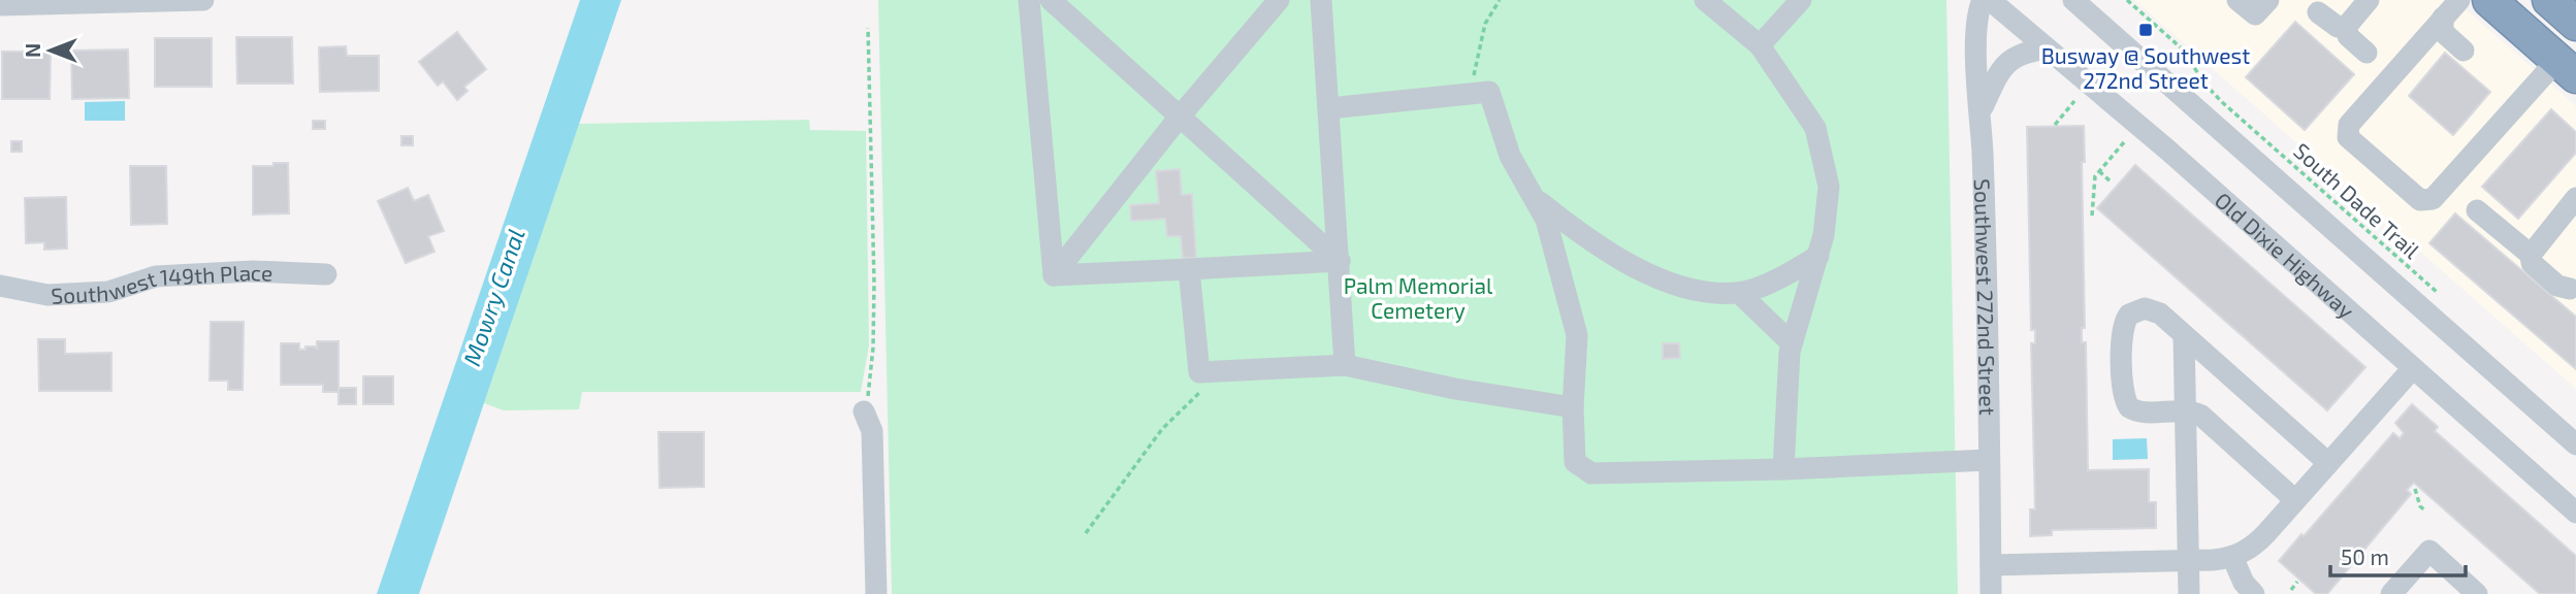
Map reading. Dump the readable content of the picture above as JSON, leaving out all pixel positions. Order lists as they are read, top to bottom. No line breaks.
{"streets":{"street":["Old Dixie Highway","Southwest 149th Place","Southwest 272nd Street"],"path":["South Dade Trail"]},"water":["Mowry Canal"],"parks":["Palm Memorial Cemetery"],"places":{"transit":["Busway @ Southwest 272nd Street"]},"scale_bar":"50 m","north":"left"}
